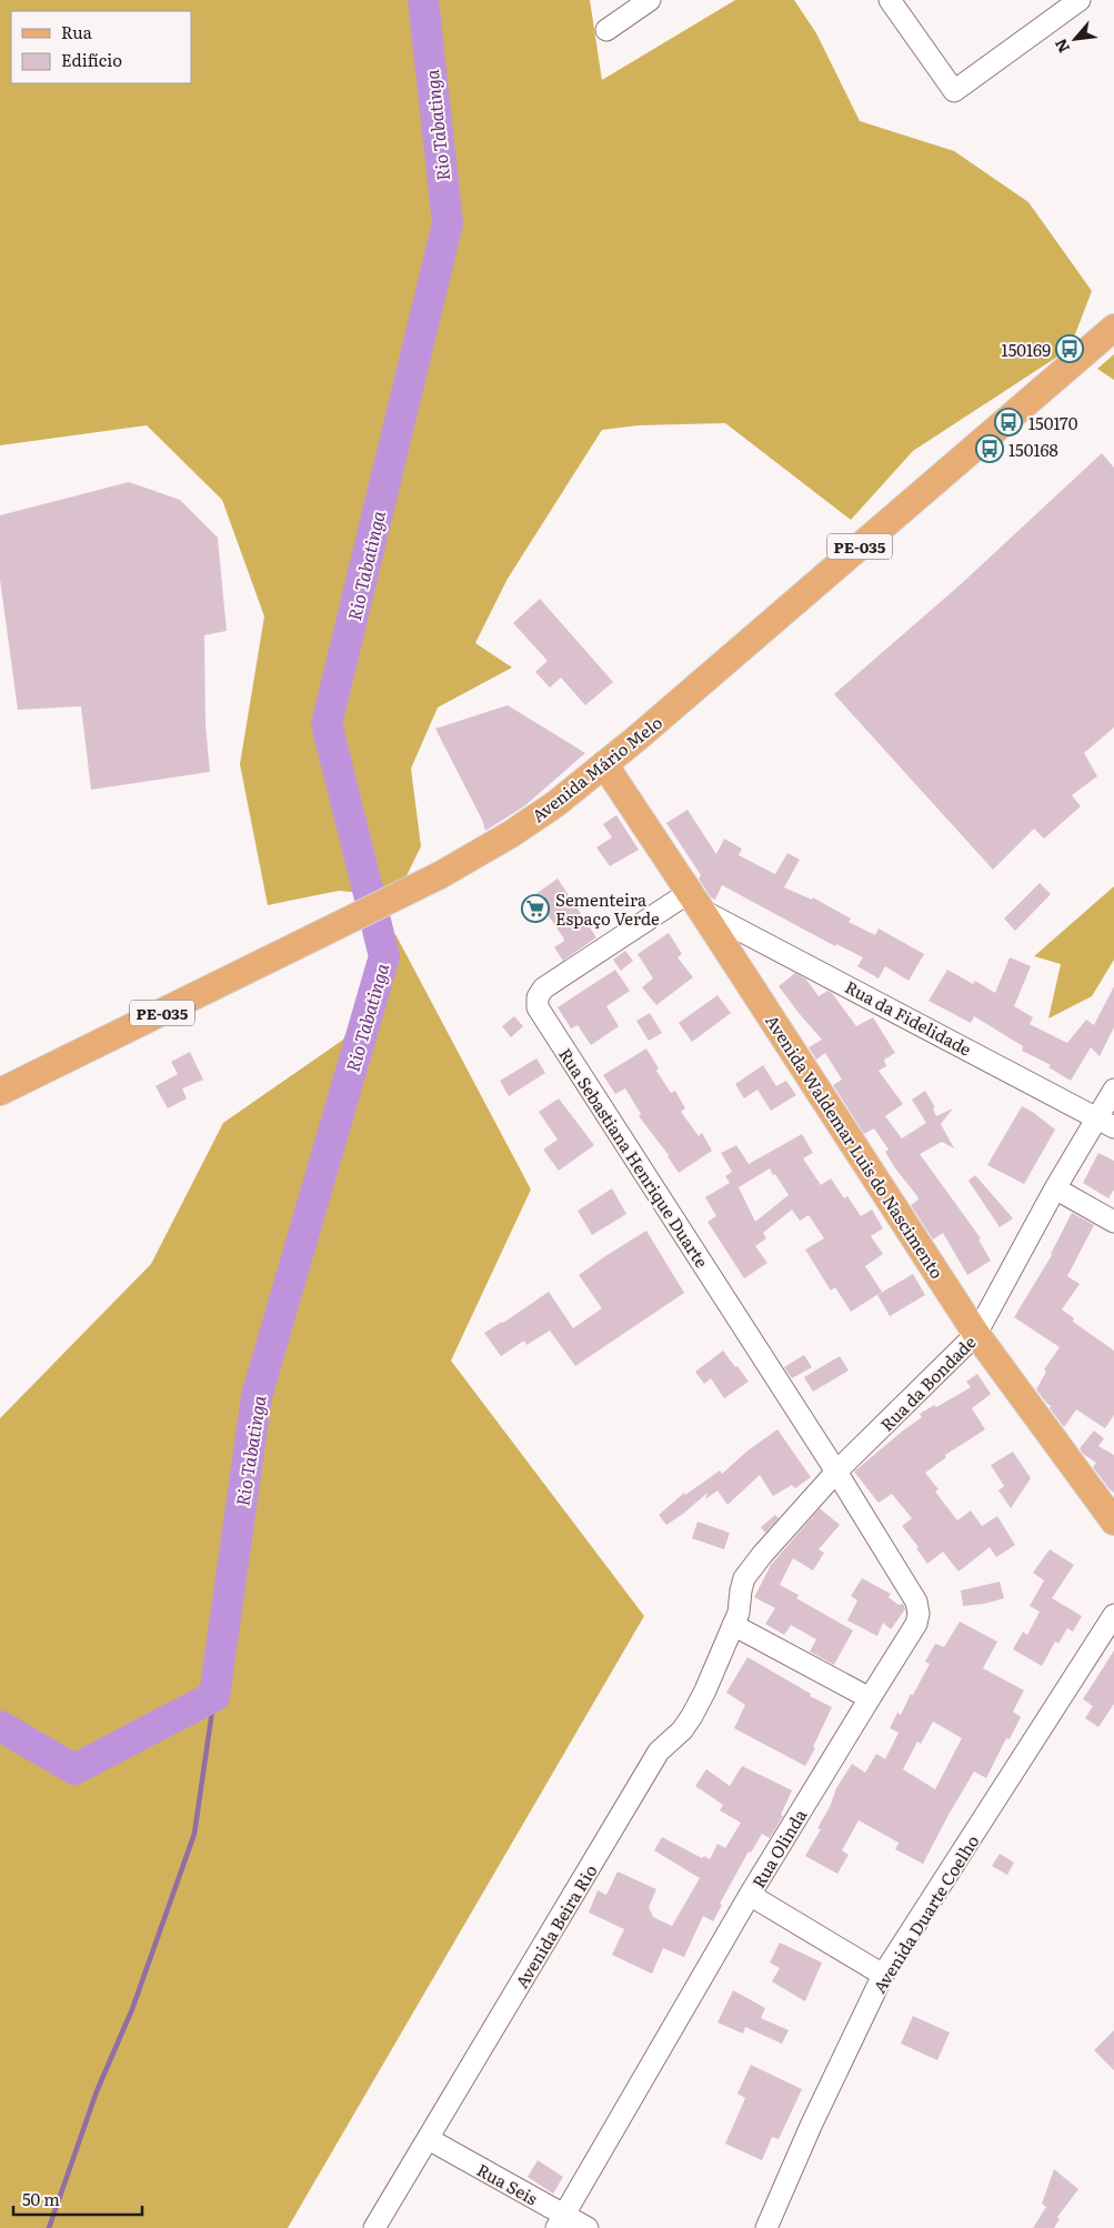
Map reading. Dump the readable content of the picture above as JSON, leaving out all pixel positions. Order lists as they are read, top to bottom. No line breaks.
{"streets":{"main road":["PE-035","Avenida Mário Melo","Avenida Waldemar Luis do Nascimento"],"street":["Rua da Fidelidade","Rua Sebastiana Henrique Duarte","Rua da Bondade","Rua Olinda","Avenida Duarte Coelho","Avenida Beira Rio","Rua Seis"]},"crossings":[["Avenida Mário Melo","Avenida Waldemar Luis do Nascimento"],["Rua da Fidelidade","Avenida Waldemar Luis do Nascimento"],["Rua da Fidelidade","Rua Sebastiana Henrique Duarte"],["Rua da Fidelidade","Rua da Bondade"],["Avenida Waldemar Luis do Nascimento","Rua Sebastiana Henrique Duarte"],["Avenida Waldemar Luis do Nascimento","Rua da Bondade"],["Rua Sebastiana Henrique Duarte","Rua da Bondade"],["Rua Sebastiana Henrique Duarte","Rua Olinda"],["Rua da Bondade","Rua Olinda"],["Rua da Bondade","Avenida Beira Rio"],["Rua Olinda","Rua Seis"],["Avenida Beira Rio","Rua Seis"]],"water":["Rio Tabatinga"],"places":{"bus stop":["150169","150170","150168"],"supermarket":["Sementeira Espaço Verde"]},"legend":["Rua","Edifício"],"scale_bar":"50 m","north":"bottom left"}
